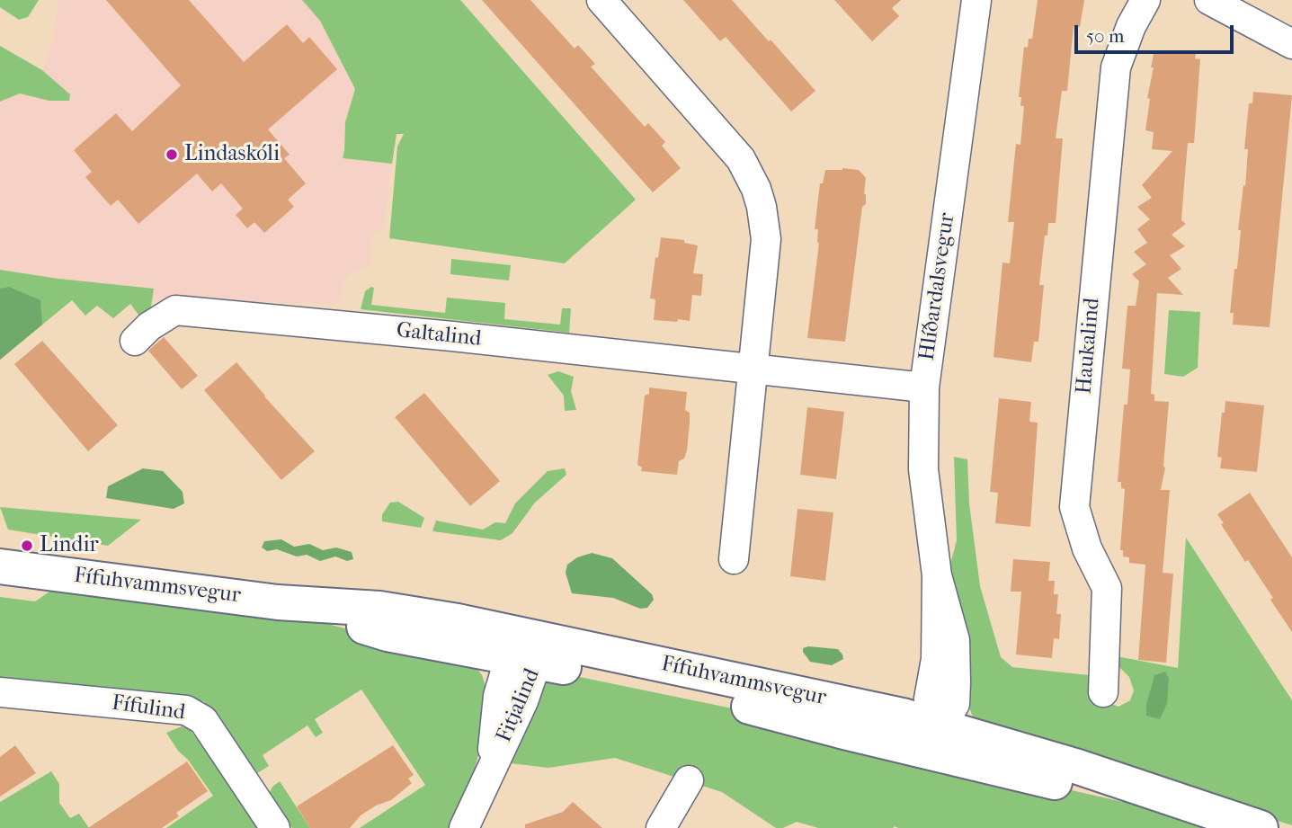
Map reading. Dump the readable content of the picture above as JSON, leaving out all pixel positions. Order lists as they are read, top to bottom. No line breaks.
{"streets":{"main road":["Fífuhvammsvegur"],"street":["Hlíðardalsvegur","Galtalind","Haukalind","Fitjalind","Fífulind"]},"crossings":[["Hlíðardalsvegur","Galtalind"],["Hlíðardalsvegur","Fífuhvammsvegur"],["Fífuhvammsvegur","Fitjalind"]],"places":["Lindaskóli","Lindir"],"scale_bar":"50 m"}
